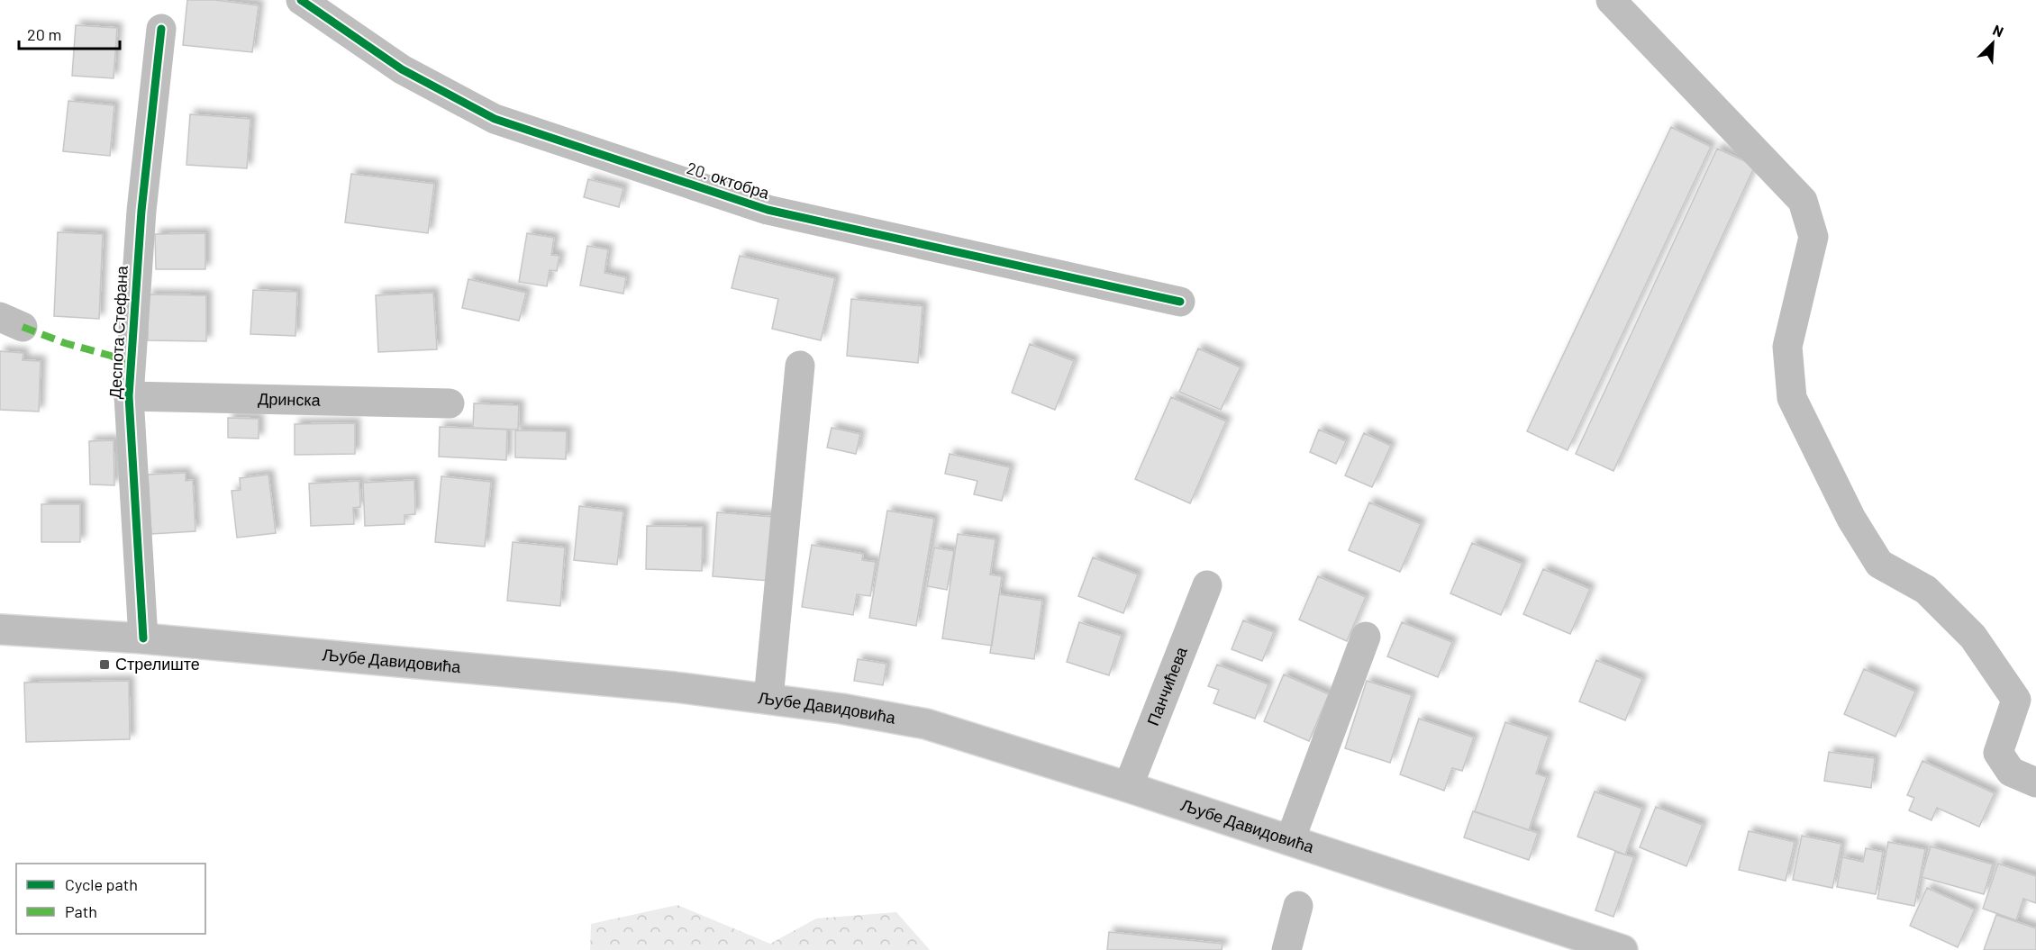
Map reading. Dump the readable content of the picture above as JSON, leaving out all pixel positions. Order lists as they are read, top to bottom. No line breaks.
{"streets":{"street":["20. октобра","Деспота Стефана","Дринска","Љубе Давидовића","Панчићева"]},"crossings":[["Деспота Стефана","Дринска"],["Деспота Стефана","Љубе Давидовића"],["Љубе Давидовића","Панчићева"]],"places":{"transit":["Стрелиште"]},"legend":["Cycle path","Path"],"scale_bar":"20 m","north":"top right"}
